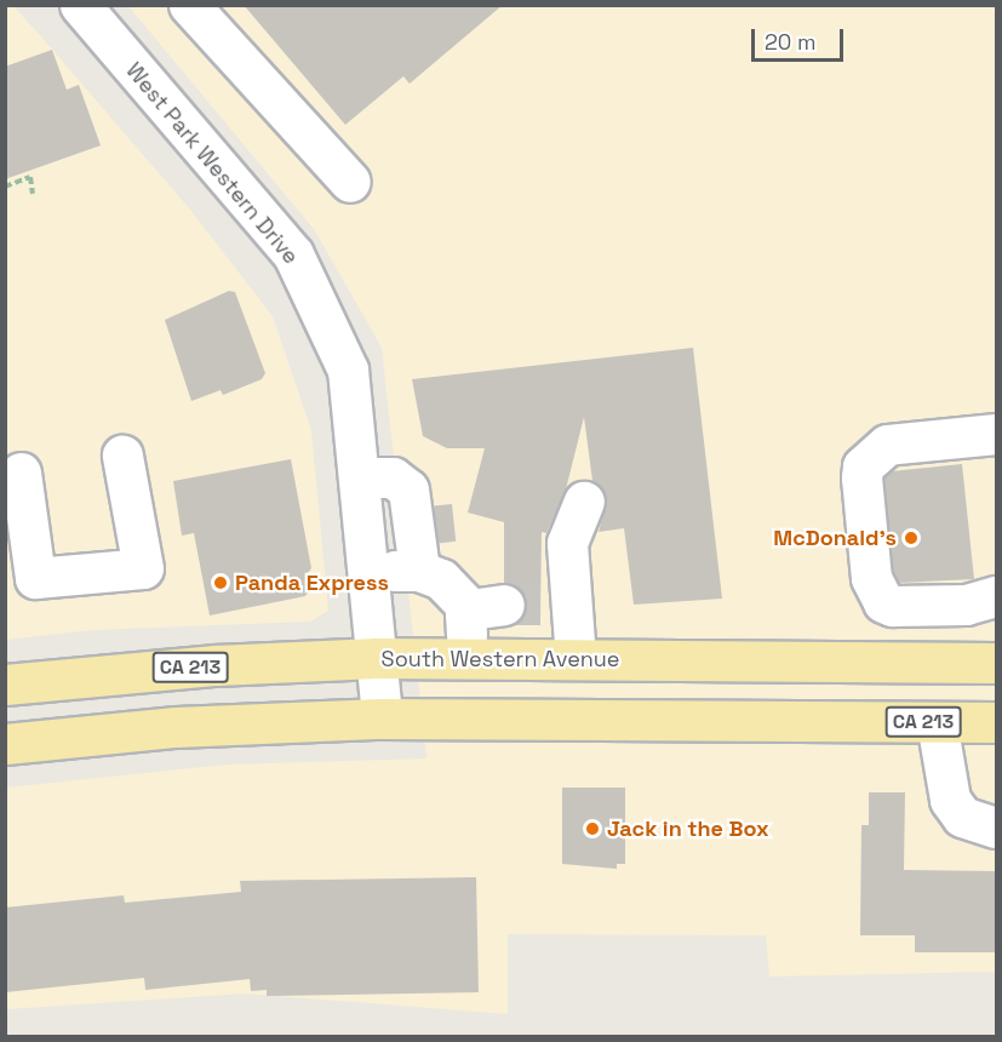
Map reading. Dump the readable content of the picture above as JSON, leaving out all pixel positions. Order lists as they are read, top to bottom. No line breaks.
{"streets":{"main road":["South Western Avenue","CA 213"],"street":["West Park Western Drive"]},"crossings":[["West Park Western Drive","South Western Avenue"],["West Park Western Drive","CA 213"]],"places":["McDonald's","Panda Express","Jack in the Box"],"scale_bar":"20 m"}
